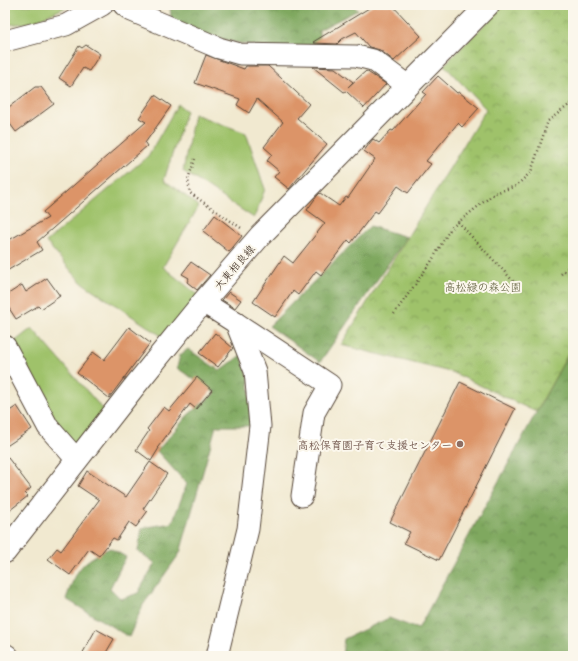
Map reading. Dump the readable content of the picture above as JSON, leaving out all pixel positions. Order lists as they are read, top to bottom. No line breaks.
{"streets":{"main road":["大東相良線"]},"parks":["高松緑の森公園"],"places":["高松保育園子育て支援センター"]}
